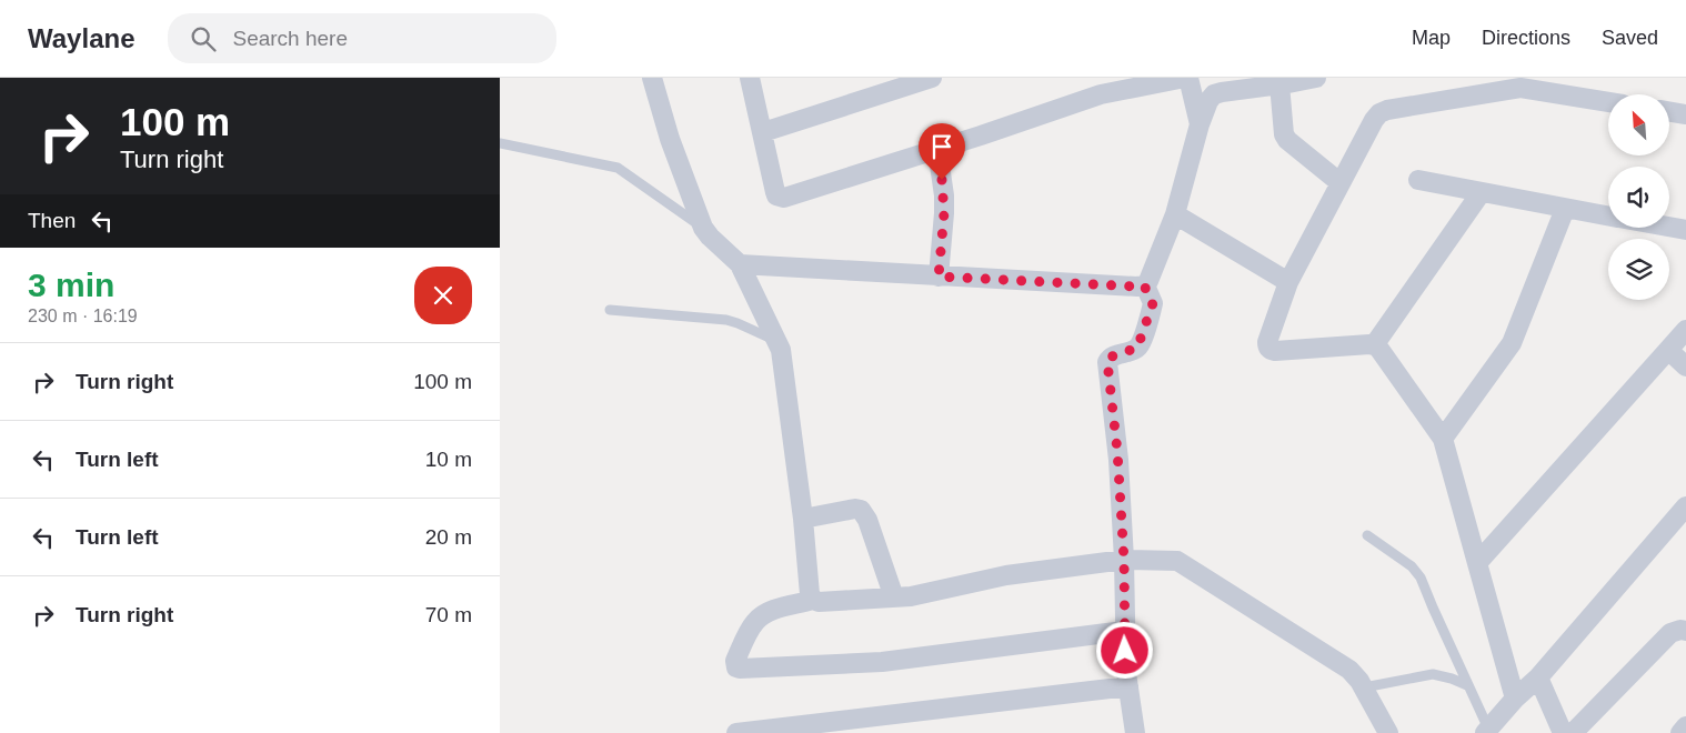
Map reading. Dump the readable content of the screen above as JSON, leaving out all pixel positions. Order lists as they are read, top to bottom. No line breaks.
{"north":"top left","page":{"header":"Waylane","search":"Search here","nav":["Map","Directions","Saved"],"turn":["100 m","Turn right"],"then":"Then","heading":["3 min","230 m · 16:19"],"list":[{"name":"Turn right","value":"100 m"},{"name":"Turn left","value":"10 m"},{"name":"Turn left","value":"20 m"},{"name":"Turn right","value":"70 m"}]}}
